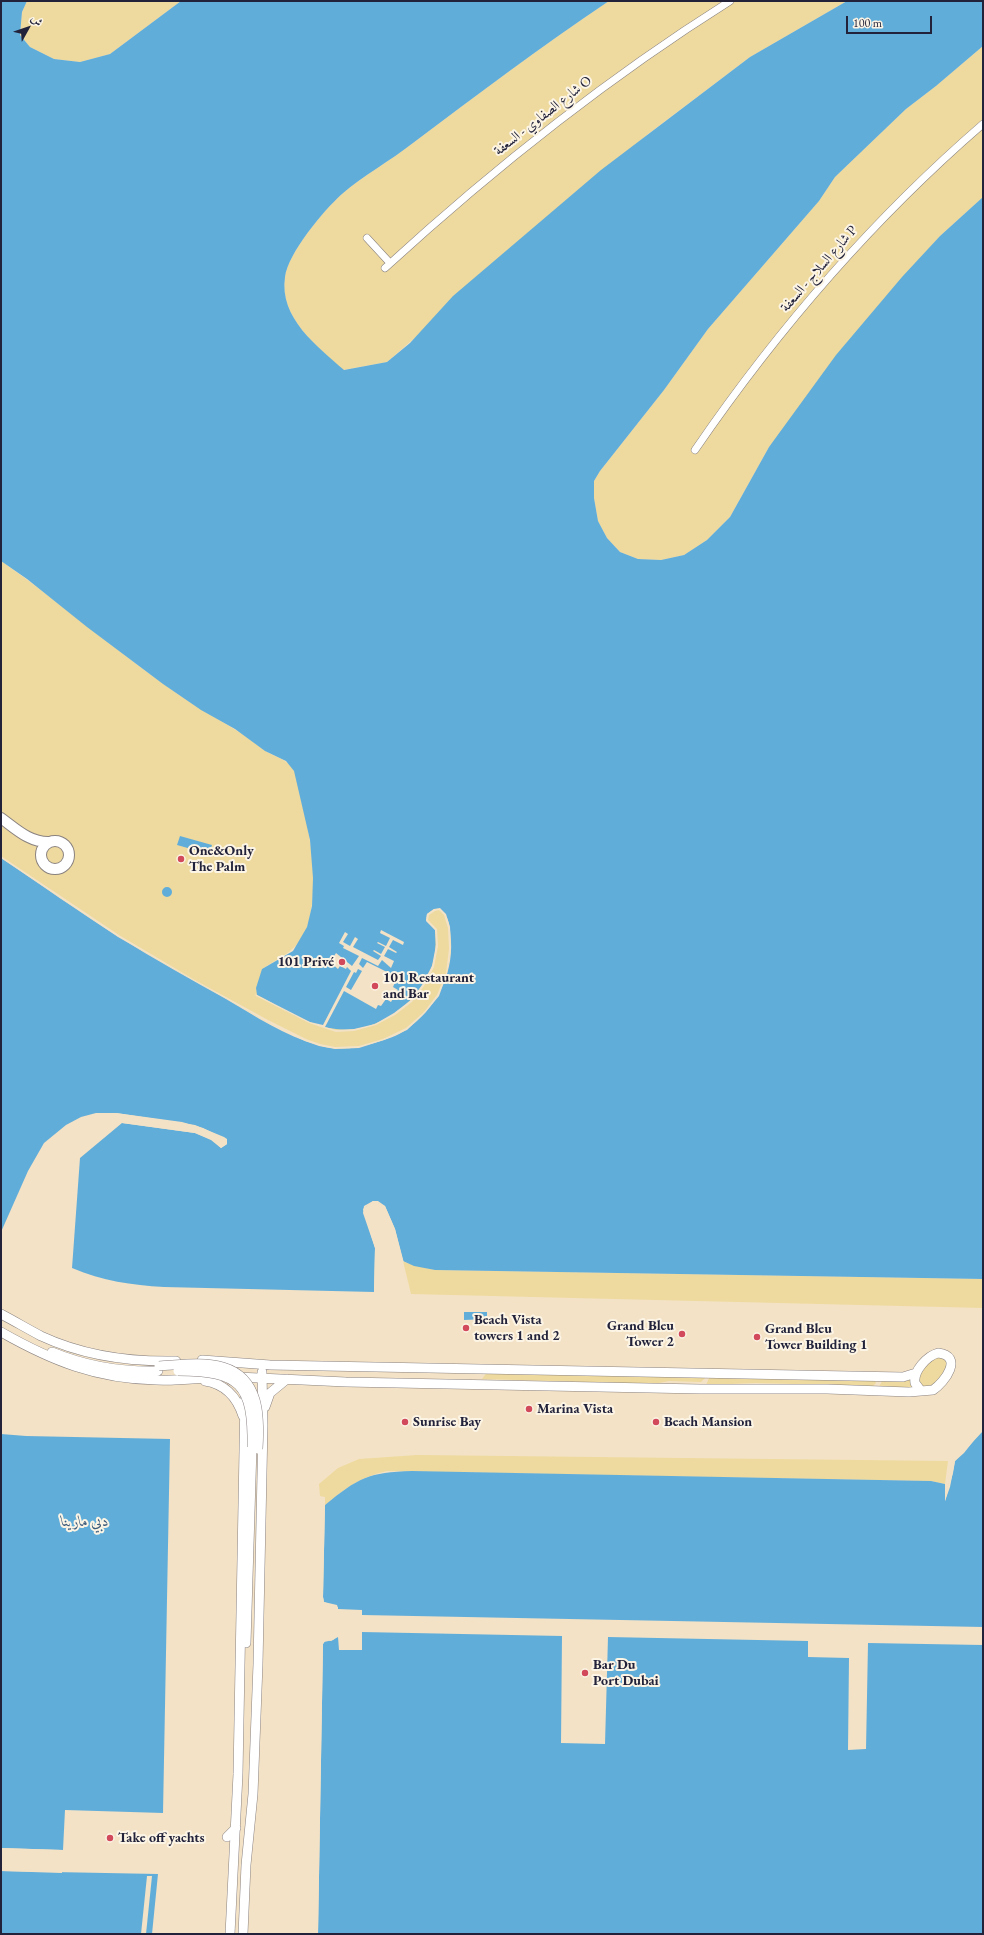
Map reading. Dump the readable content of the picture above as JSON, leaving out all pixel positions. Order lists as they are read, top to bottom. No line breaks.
{"streets":{"street":["شارع الصفاوي - السعفة O","شارع السلاج - السعفة P"]},"water":["دبي مارينا"],"places":["One&Only The Palm","101 Privé","101 Restaurant and Bar","Beach Vista towers 1 and 2","Grand Bleu Tower 2","Grand Bleu Tower Building 1","Marina Vista","Sunrise Bay","Beach Mansion","Bar Du Port Dubai","Take off yachts"],"scale_bar":"100 m","north":"top right"}
